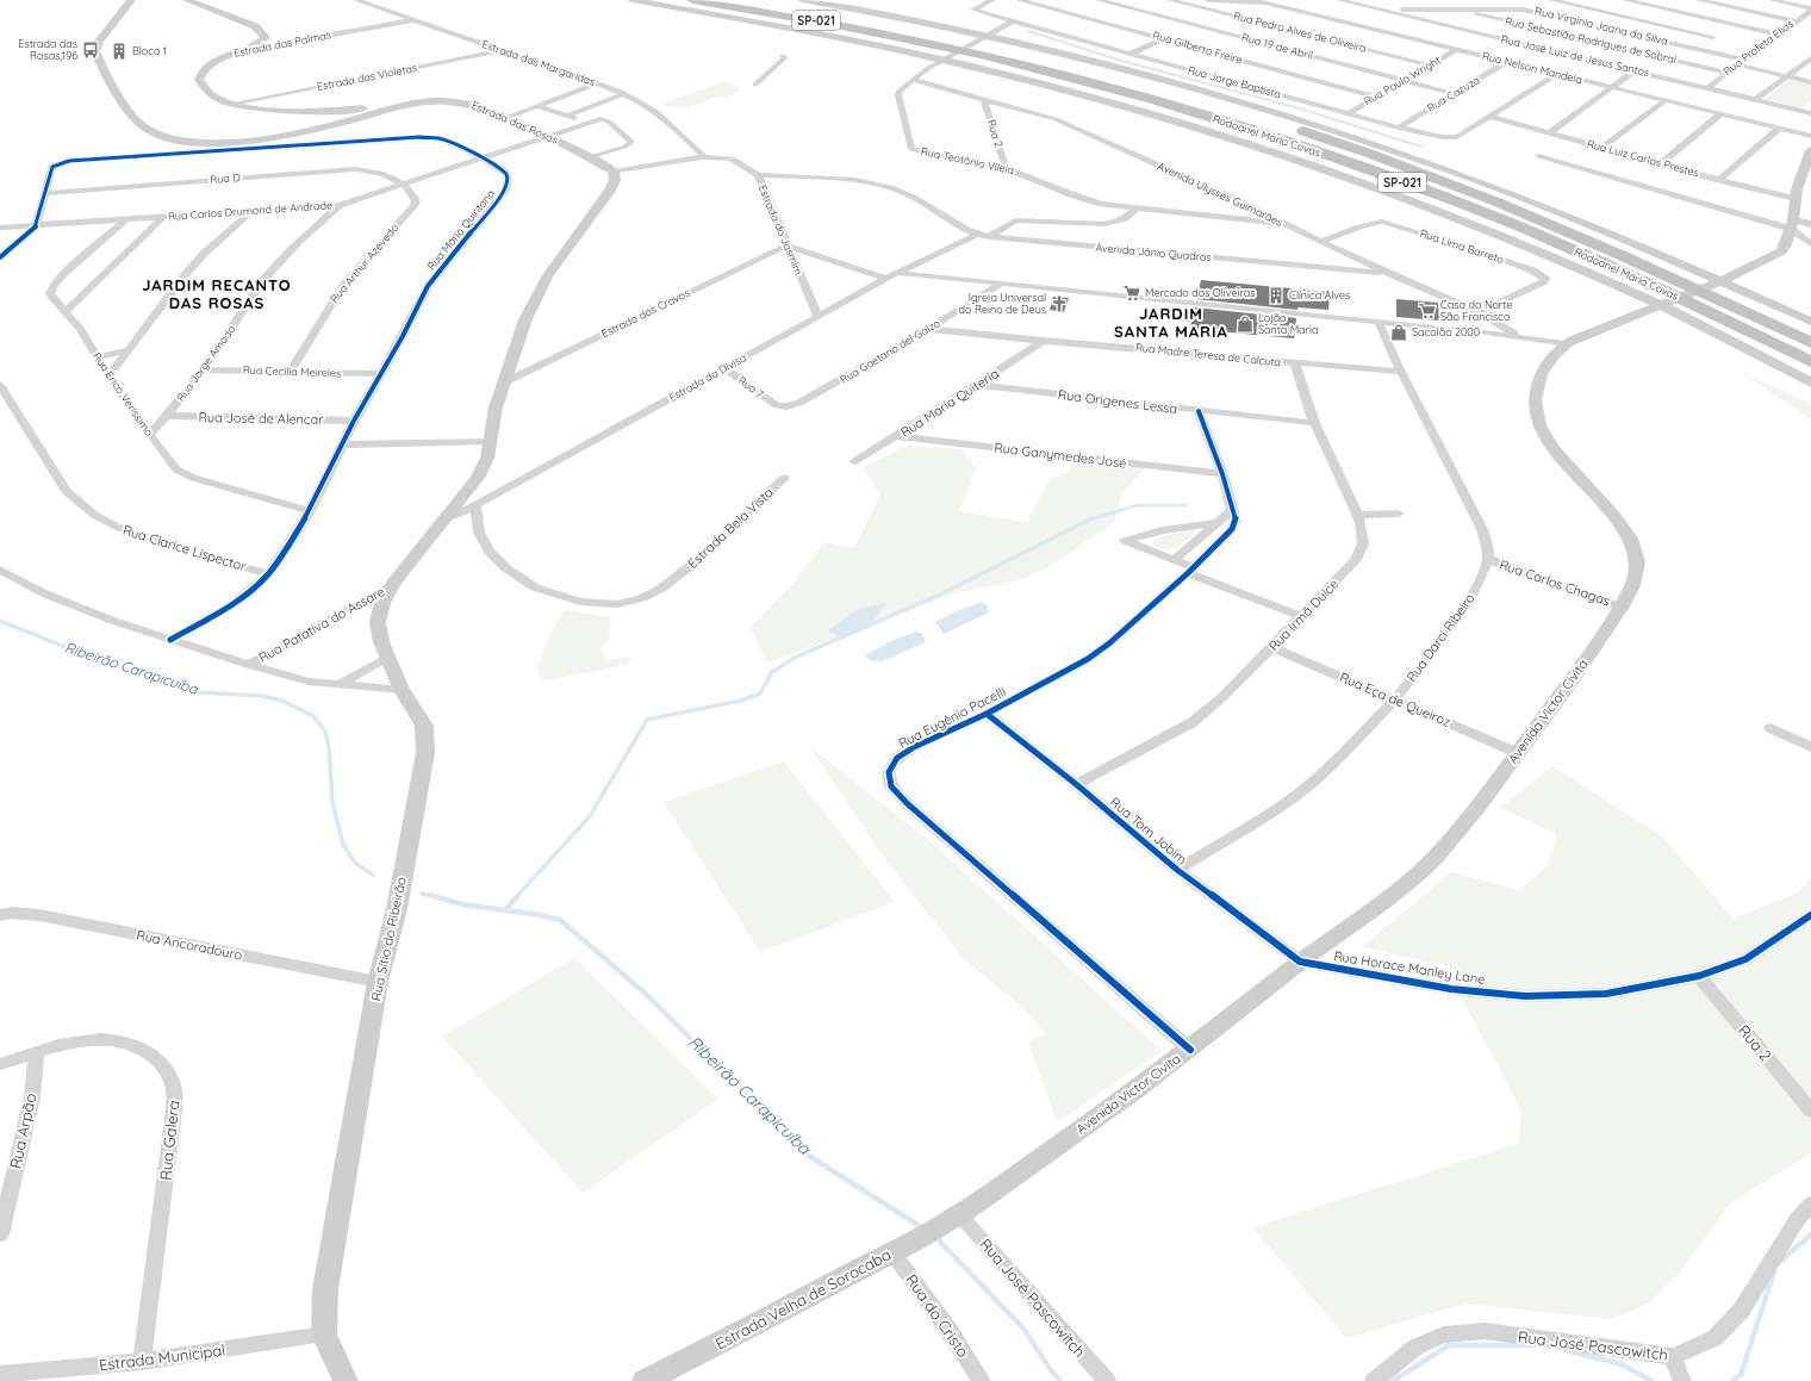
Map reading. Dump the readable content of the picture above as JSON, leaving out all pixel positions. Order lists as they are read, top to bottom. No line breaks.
{"streets":{"highway":["SP-021","Rodoanel Mário Covas"],"main road":["Estrada das Palmas","Estrada das Rosas","Avenida Victor Civita","Rua Sítio do Ribeirão","Estrada Velha de Sorocaba"],"street":["Rua Virginia Joana da Silva","Rua Pedro Alves de Oliveira","Rua Sebastião Rodrigues de Sobral","Rua 19 de Abril","Rua Gilberto Freire","Rua Profeta Elias","Rua José Luiz de Jesus Santos","Estrada das Margaridas","Rua Nelson Mandela","Estrada das Violetas","Rua Paulo Wright","Rua Jorge Baptista","Rua Cazuza","Rua 2","Rua Luiz Carlos Prestes","Rua Teotônio Vilela","Rua D","Avenida Ulysses Guimarães","Rua Carlos Drumond de Andrade","Rua Mário Quintana","Estrada do Jasmim","Rua Lima Barreto","Avenida Jânio Quadros","Rua Arthur Azevedo","Estrada dos Cravos","Rua Gaetano del Gaizo","Rua Madre Teresa de Calcuta","Rua Jorge Amado","Rua Cecilia Meireles","Estrada da Divisa","Rua 7","Rua Érico Veríssimo","Rua Origenes Lessa","Rua Maria Quiteria","Rua José de Alencar","Rua Ganymedes José","Estrada Bela Vista","Rua Clarice Lispector","Rua Carlos Chagas","Rua Irmã Dulce","Rua Patativa do Assare","Rua Darci Ribeiro","Rua Eça de Queiroz","Rua Eugênio Pacelli","Rua Tom Jobim","Rua Ancoradouro","Rua Horace Manley Lane","Rua Arpão","Rua Galera","Rua José Pascowitch","Rua do Cristo","Estrada Municipal"]},"crossings":[["Rua Virginia Joana da Silva","Rua Sebastião Rodrigues de Sobral"],["Rua Virginia Joana da Silva","Rua Profeta Elias"],["Rua Virginia Joana da Silva","Rua José Luiz de Jesus Santos"],["Rua Pedro Alves de Oliveira","Rua Paulo Wright"],["Rua Sebastião Rodrigues de Sobral","Rua Profeta Elias"],["Estrada das Palmas","Estrada das Margaridas"],["Estrada das Palmas","Estrada das Violetas"],["Estrada das Palmas","Estrada das Rosas"],["Rua 19 de Abril","Rua Paulo Wright"],["Rua 19 de Abril","Rua Cazuza"],["Rua Gilberto Freire","Rua Paulo Wright"],["Rua Profeta Elias","Rua José Luiz de Jesus Santos"],["Estrada das Margaridas","Estrada das Violetas"],["Estrada das Margaridas","Estrada do Jasmim"],["Rua Nelson Mandela","Rua Paulo Wright"],["Rua Nelson Mandela","Rua Jorge Baptista"],["Rua Nelson Mandela","Rua Cazuza"],["Rua Paulo Wright","Rua Jorge Baptista"],["Rua Jorge Baptista","Rua Cazuza"],["Rua Jorge Baptista","Rua Luiz Carlos Prestes"],["Rua Jorge Baptista","Rua Teotônio Vilela"],["Estrada das Rosas","Rua Carlos Drumond de Andrade"],["Estrada das Rosas","Estrada do Jasmim"],["Rua 2","Rua Teotônio Vilela"],["Rua 2","Avenida Ulysses Guimarães"],["Rua 2","Rua Horace Manley Lane"],["Rua Luiz Carlos Prestes","Avenida Victor Civita"],["Rua Teotônio Vilela","Avenida Ulysses Guimarães"],["Rua D","Rua Carlos Drumond de Andrade"],["Rua D","Rua Mário Quintana"],["Rua D","Rua Arthur Azevedo"],["Avenida Ulysses Guimarães","Rua Lima Barreto"],["Avenida Ulysses Guimarães","Avenida Jânio Quadros"],["Rua Carlos Drumond de Andrade","Rua Mário Quintana"],["Rua Carlos Drumond de Andrade","Rua Arthur Azevedo"],["Rua Carlos Drumond de Andrade","Rua Jorge Amado"],["Rua Carlos Drumond de Andrade","Rua Érico Veríssimo"],["Rua Mário Quintana","Rua Cecilia Meireles"],["Rua Mário Quintana","Rua Érico Veríssimo"],["Rua Mário Quintana","Rua José de Alencar"],["Rua Mário Quintana","Rua Clarice Lispector"],["Estrada do Jasmim","Estrada dos Cravos"],["Estrada do Jasmim","Estrada da Divisa"],["Avenida Jânio Quadros","Estrada da Divisa"],["Rua Arthur Azevedo","Rua Cecilia Meireles"],["Rua Gaetano del Gaizo","Rua Madre Teresa de Calcuta"],["Rua Gaetano del Gaizo","Rua 7"],["Rua Madre Teresa de Calcuta","Rua Maria Quiteria"],["Rua Madre Teresa de Calcuta","Rua Irmã Dulce"],["Rua Jorge Amado","Rua Cecilia Meireles"],["Rua Jorge Amado","Rua Érico Veríssimo"],["Rua Jorge Amado","Rua José de Alencar"],["Estrada da Divisa","Rua 7"],["Estrada da Divisa","Estrada Bela Vista"],["Estrada da Divisa","Rua Sítio do Ribeirão"],["Rua Origenes Lessa","Rua Maria Quiteria"],["Rua Origenes Lessa","Rua Irmã Dulce"],["Rua Origenes Lessa","Rua Eugênio Pacelli"],["Rua Maria Quiteria","Rua Ganymedes José"],["Rua Ganymedes José","Rua Eugênio Pacelli"],["Rua Carlos Chagas","Rua Darci Ribeiro"],["Rua Carlos Chagas","Avenida Victor Civita"],["Rua Irmã Dulce","Rua Eça de Queiroz"],["Rua Irmã Dulce","Rua Tom Jobim"],["Rua Patativa do Assare","Rua Sítio do Ribeirão"],["Rua Darci Ribeiro","Rua Eça de Queiroz"],["Rua Darci Ribeiro","Rua Tom Jobim"],["Rua Eça de Queiroz","Avenida Victor Civita"],["Avenida Victor Civita","Rua Eugênio Pacelli"],["Avenida Victor Civita","Rua Tom Jobim"],["Avenida Victor Civita","Rua Horace Manley Lane"],["Avenida Victor Civita","Rua José Pascowitch"],["Avenida Victor Civita","Estrada Velha de Sorocaba"],["Rua Eugênio Pacelli","Rua Tom Jobim"],["Rua Tom Jobim","Rua Horace Manley Lane"],["Rua Sítio do Ribeirão","Rua Ancoradouro"],["Rua Sítio do Ribeirão","Estrada Municipal"],["Rua Arpão","Rua Galera"],["Rua Galera","Estrada Municipal"],["Rua José Pascowitch","Estrada Velha de Sorocaba"],["Estrada Velha de Sorocaba","Rua do Cristo"]],"districts":["JARDIM RECANTO DAS ROSAS","JARDIM SANTA MARIA"],"water":["Ribeirão Carapicuíba"],"places":{"bus stop":["Estrada das Rosas,196"],"building":["Bloco 1","Clínica Alves"],"supermarket":["Mercado dos Oliveiras","Casa do Norte São Francisco"],"church":["Igreja Universal do Reino de Deus"],"shop":["Lojão Santa Maria","Sacolão 2000"]}}
